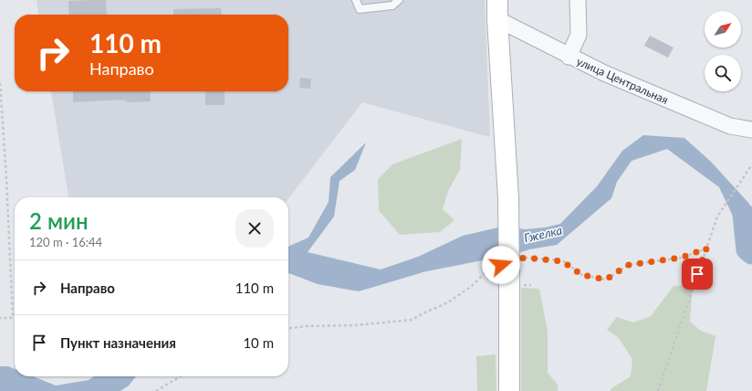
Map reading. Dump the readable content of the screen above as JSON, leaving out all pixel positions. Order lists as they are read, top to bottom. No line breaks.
{"streets":{"street":["улица Центральная"]},"water":["Гжелка"],"north":"top right","page":{"turn":["110 m","Направо"],"heading":["2 мин","120 m · 16:44"],"list":[{"name":"Направо","value":"110 m"},{"name":"Пункт назначения","value":"10 m"}]}}
